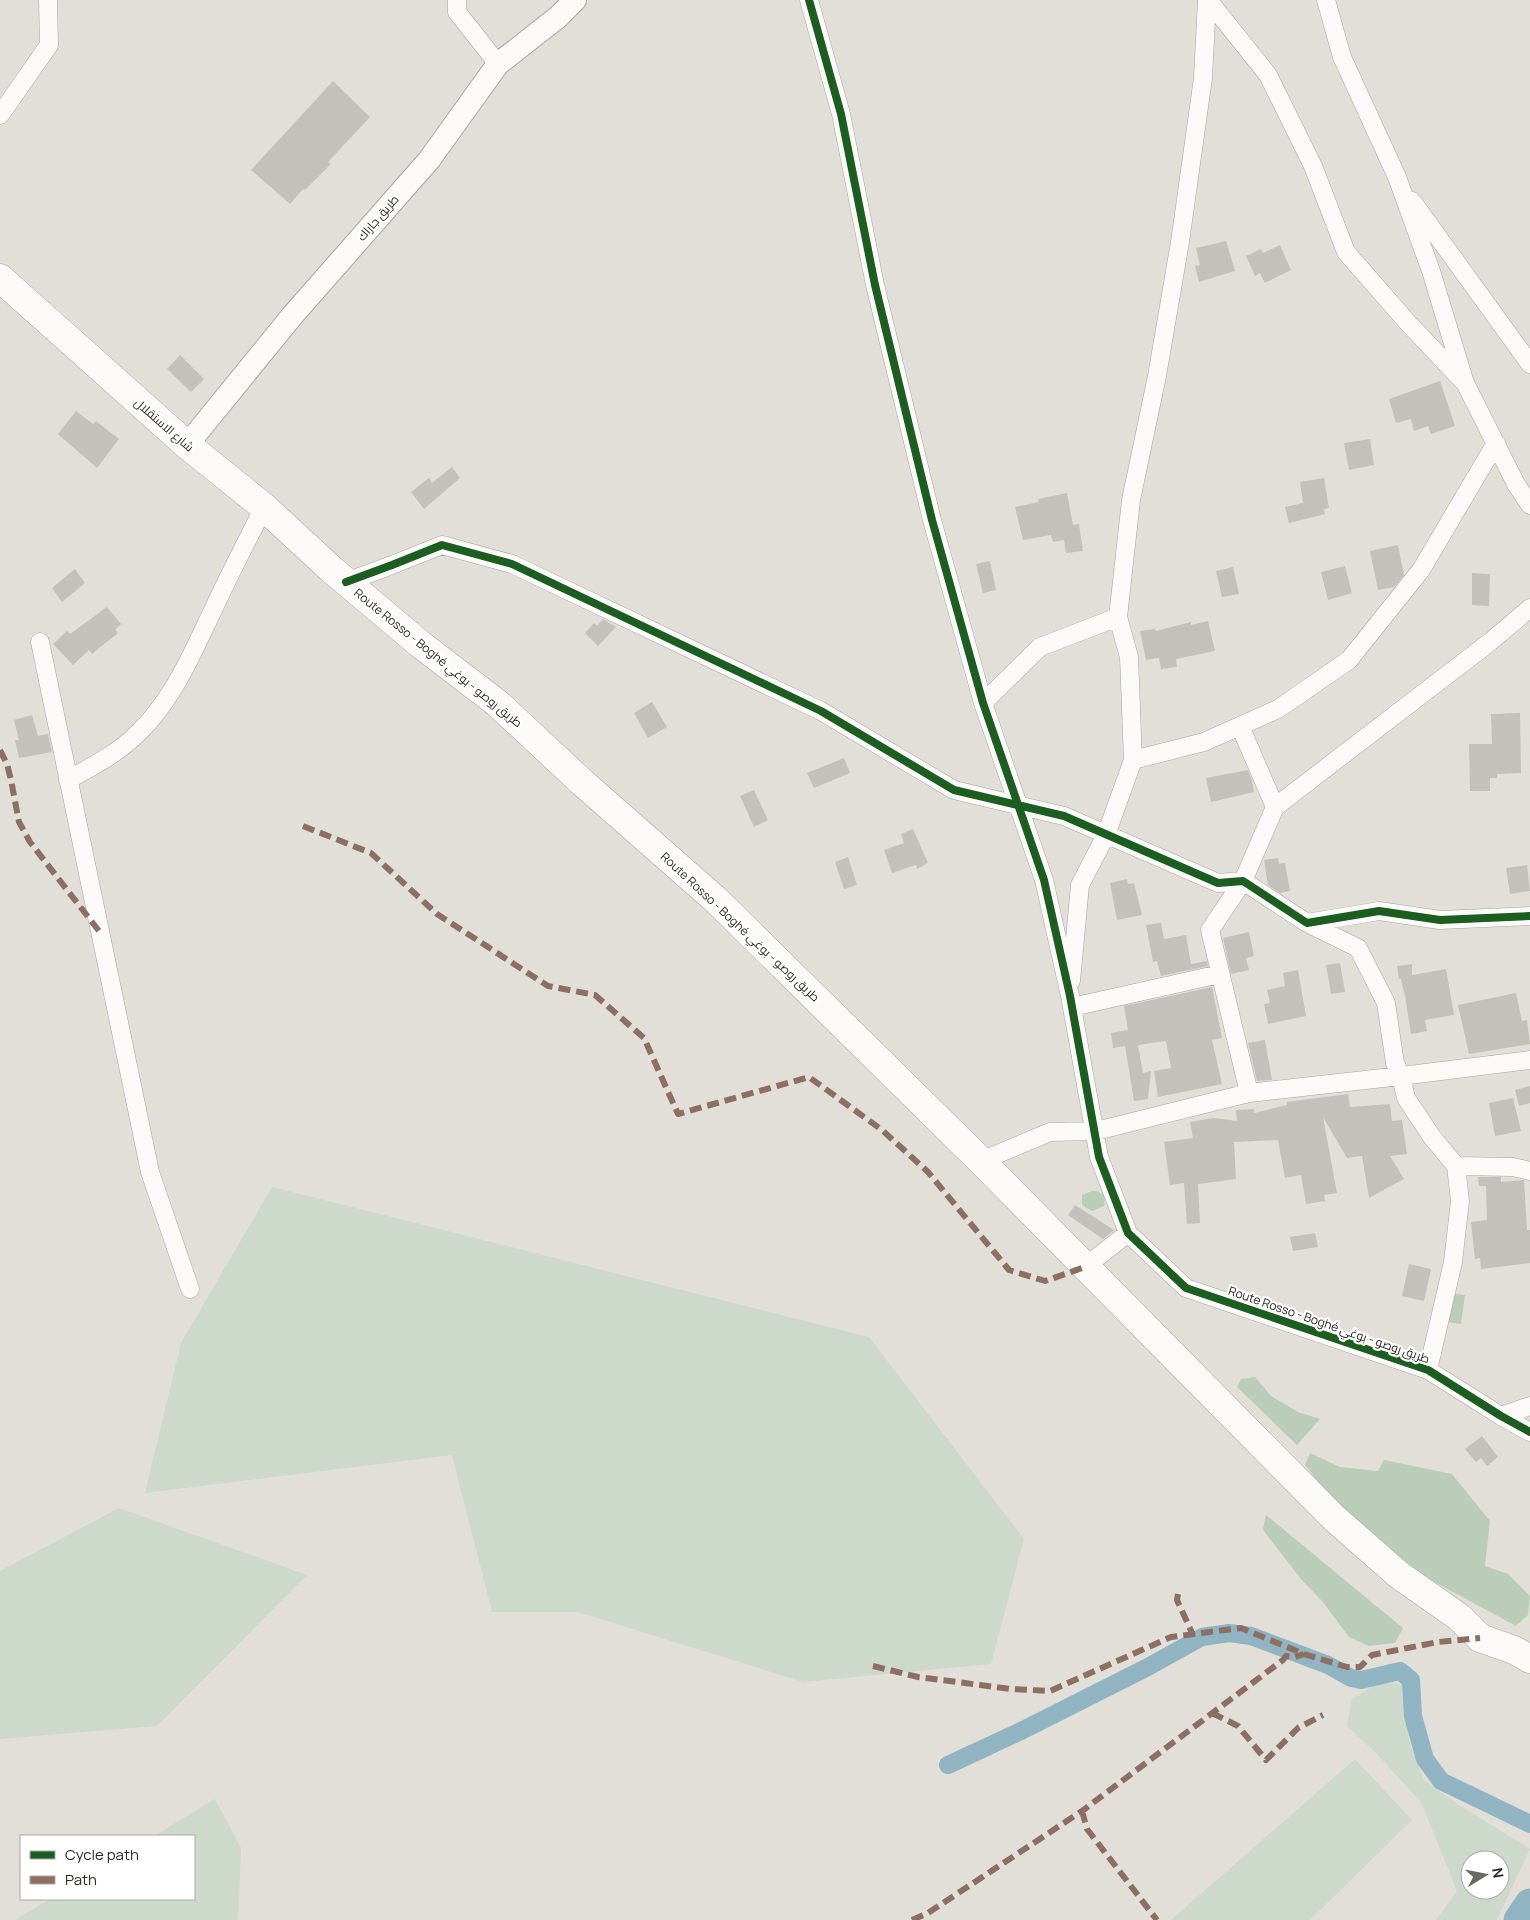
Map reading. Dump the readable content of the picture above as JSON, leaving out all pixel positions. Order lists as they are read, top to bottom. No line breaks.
{"streets":{"highway":["شارع الاستقلال","Route Rosso - Boghé طريق روصو - بوغي"],"street":["طريق جاراك"]},"crossings":[["طريق جاراك","شارع الاستقلال"],["شارع الاستقلال","Route Rosso - Boghé طريق روصو - بوغي"]],"legend":["Cycle path","Path"],"north":"right"}
